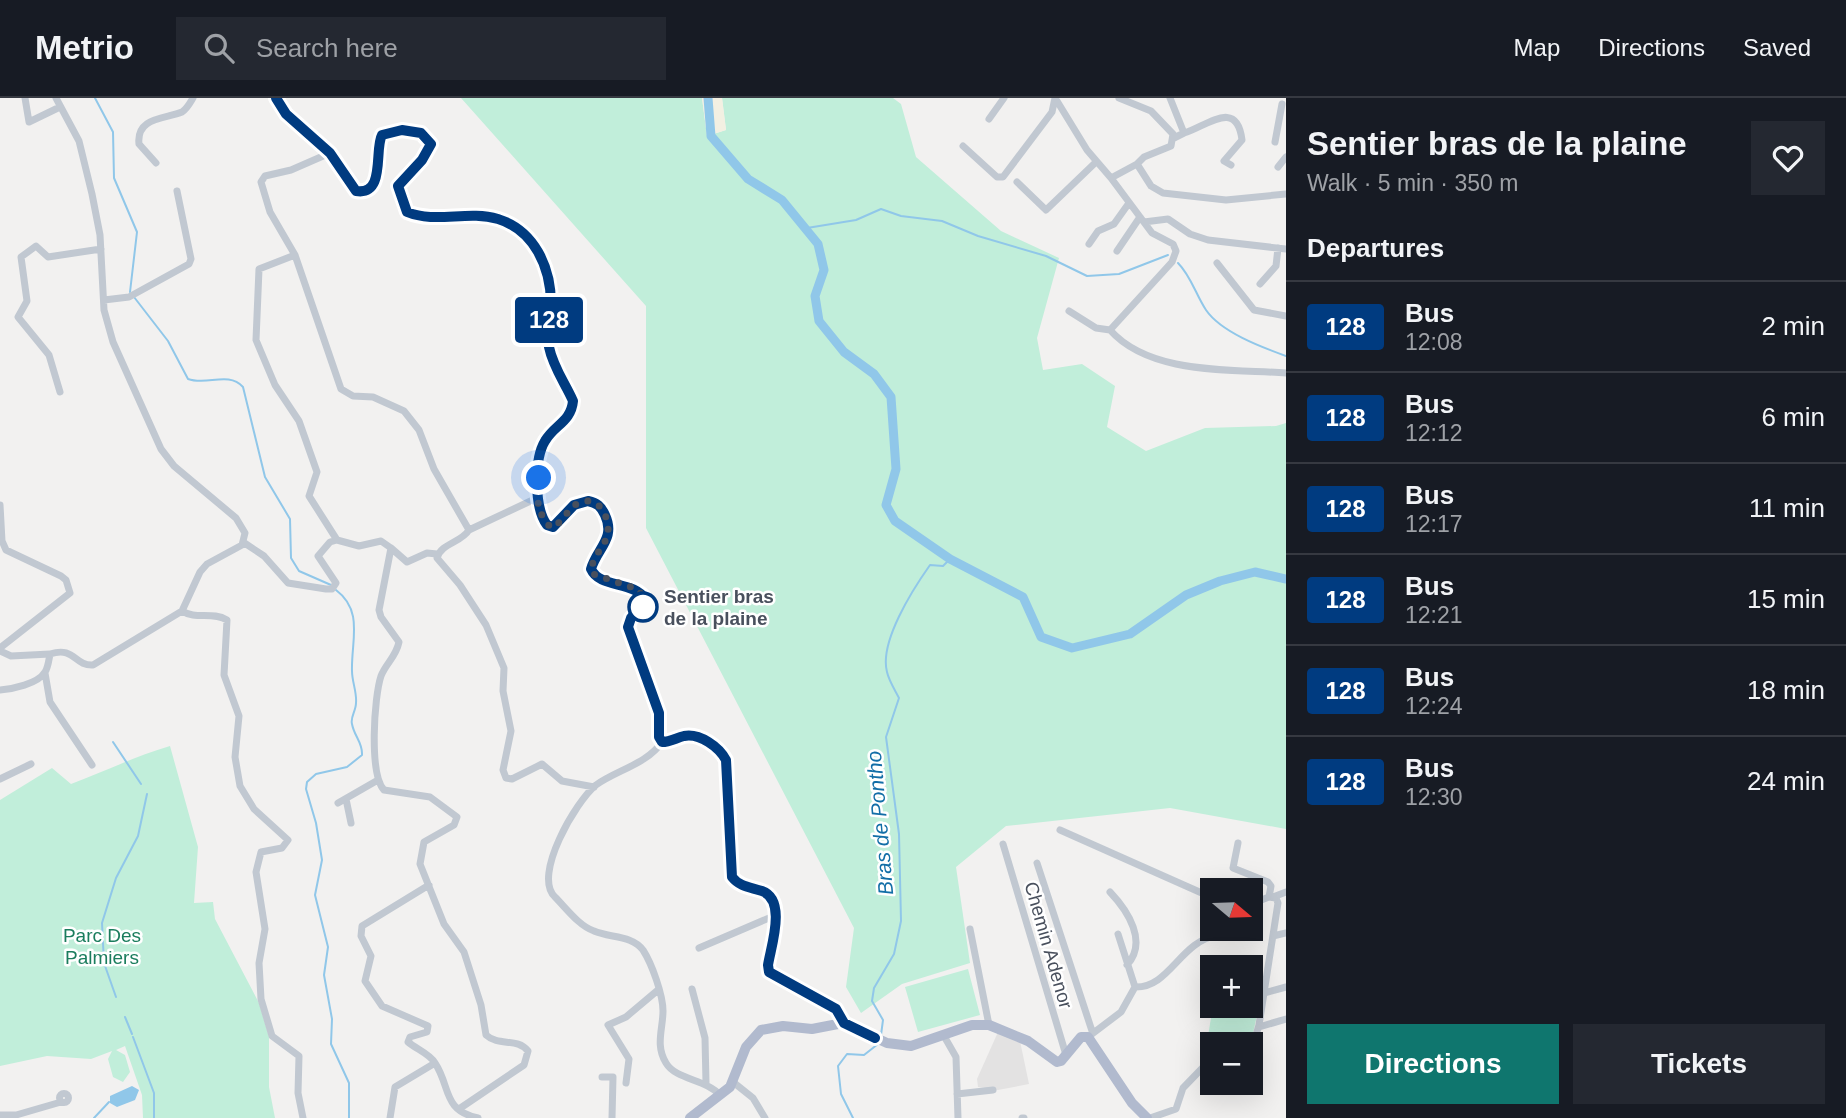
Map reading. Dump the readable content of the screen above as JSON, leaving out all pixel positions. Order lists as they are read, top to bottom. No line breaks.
{"streets":{"street":["Chemin Adenor"]},"water":["Bras de Pontho"],"parks":["Parc Des Palmiers"],"places":["Sentier bras de la plaine"],"lines":["bus line 128"],"north":"right","page":{"header":"Metrio","search":"Search here","nav":["Map","Directions","Saved"],"on_map":"128","heading":[["Sentier bras de la plaine","Walk · 5 min · 350 m"],"Departures"],"list":[{"mark":"128","name":"Bus","note":"12:08","value":"2 min"},{"mark":"128","name":"Bus","note":"12:12","value":"6 min"},{"mark":"128","name":"Bus","note":"12:17","value":"11 min"},{"mark":"128","name":"Bus","note":"12:21","value":"15 min"},{"mark":"128","name":"Bus","note":"12:24","value":"18 min"},{"mark":"128","name":"Bus","note":"12:30","value":"24 min"}],"map_buttons":["+","−"],"buttons":["Directions","Tickets"]}}
